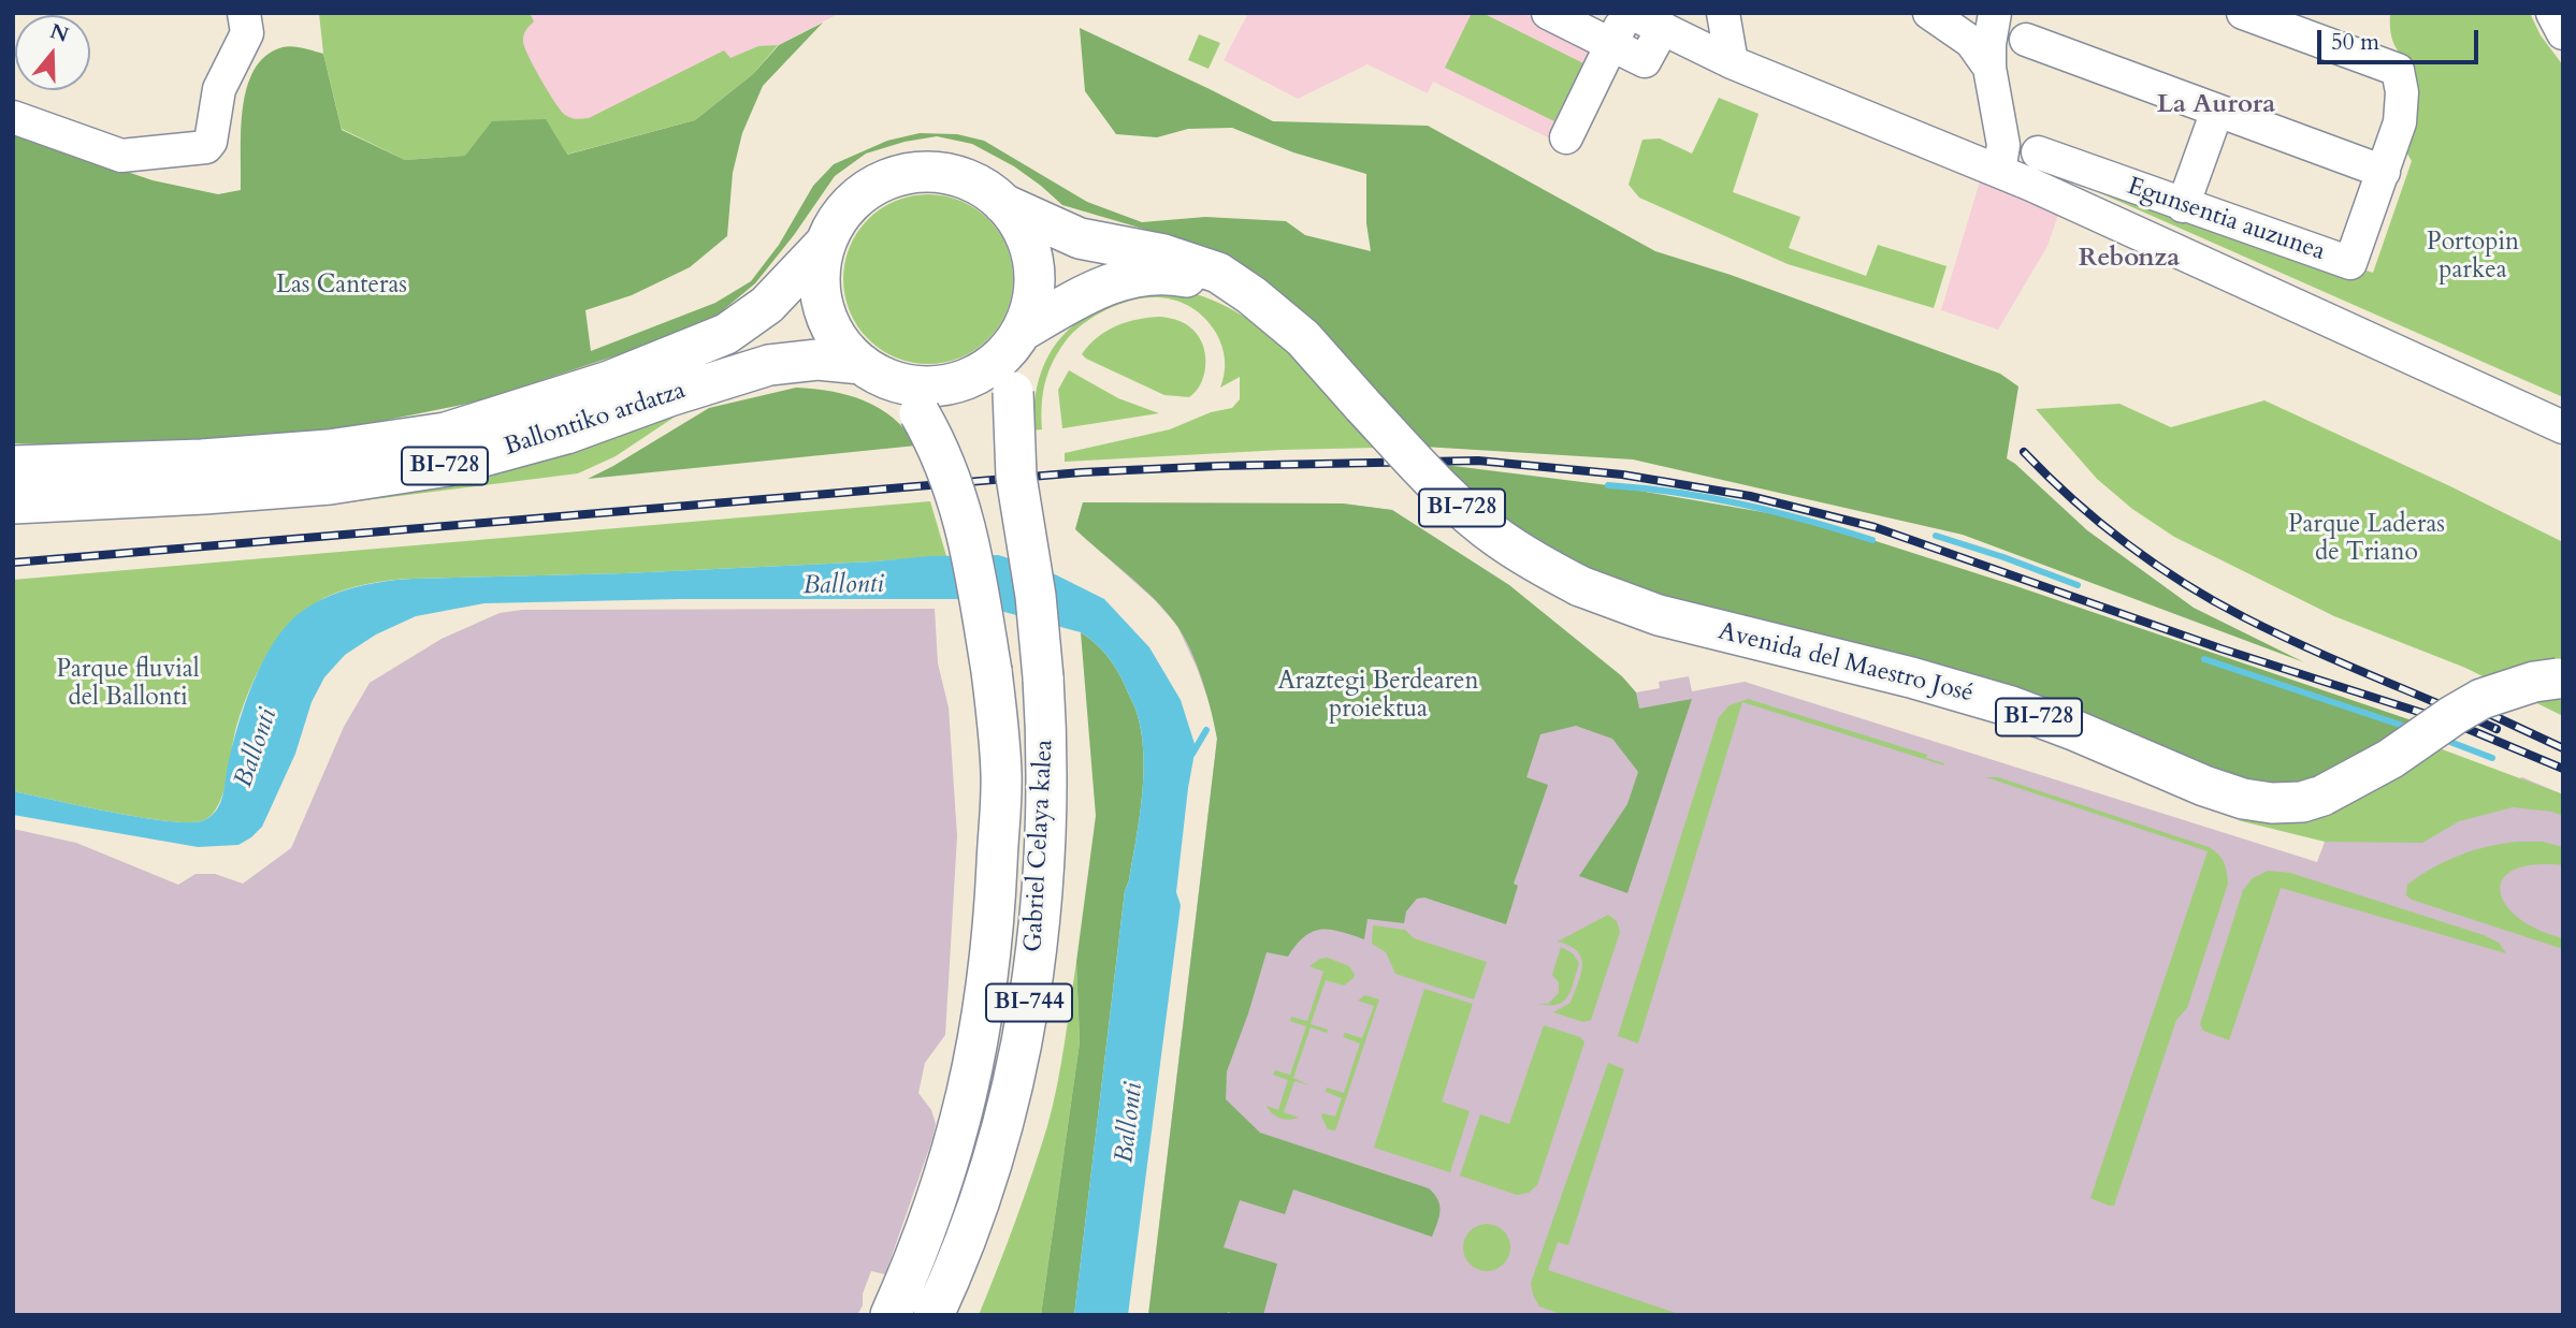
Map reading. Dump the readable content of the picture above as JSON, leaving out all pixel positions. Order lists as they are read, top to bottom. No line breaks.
{"streets":{"main road":["Ballontiko ardatza","BI-728","Avenida del Maestro José","Gabriel Celaya kalea","BI-744"],"street":["Egunsentia auzunea"]},"crossings":[["Ballontiko ardatza","BI-728"],["Ballontiko ardatza","Gabriel Celaya kalea"],["BI-728","Avenida del Maestro José"],["BI-728","Gabriel Celaya kalea"]],"districts":["La Aurora","Rebonza"],"water":["Ballonti"],"parks":["Portopin parkea","Las Canteras","Parque Laderas de Triano","Parque fluvial del Ballonti","Araztegi Berdearen proiektua"],"scale_bar":"50 m","north":"top"}
